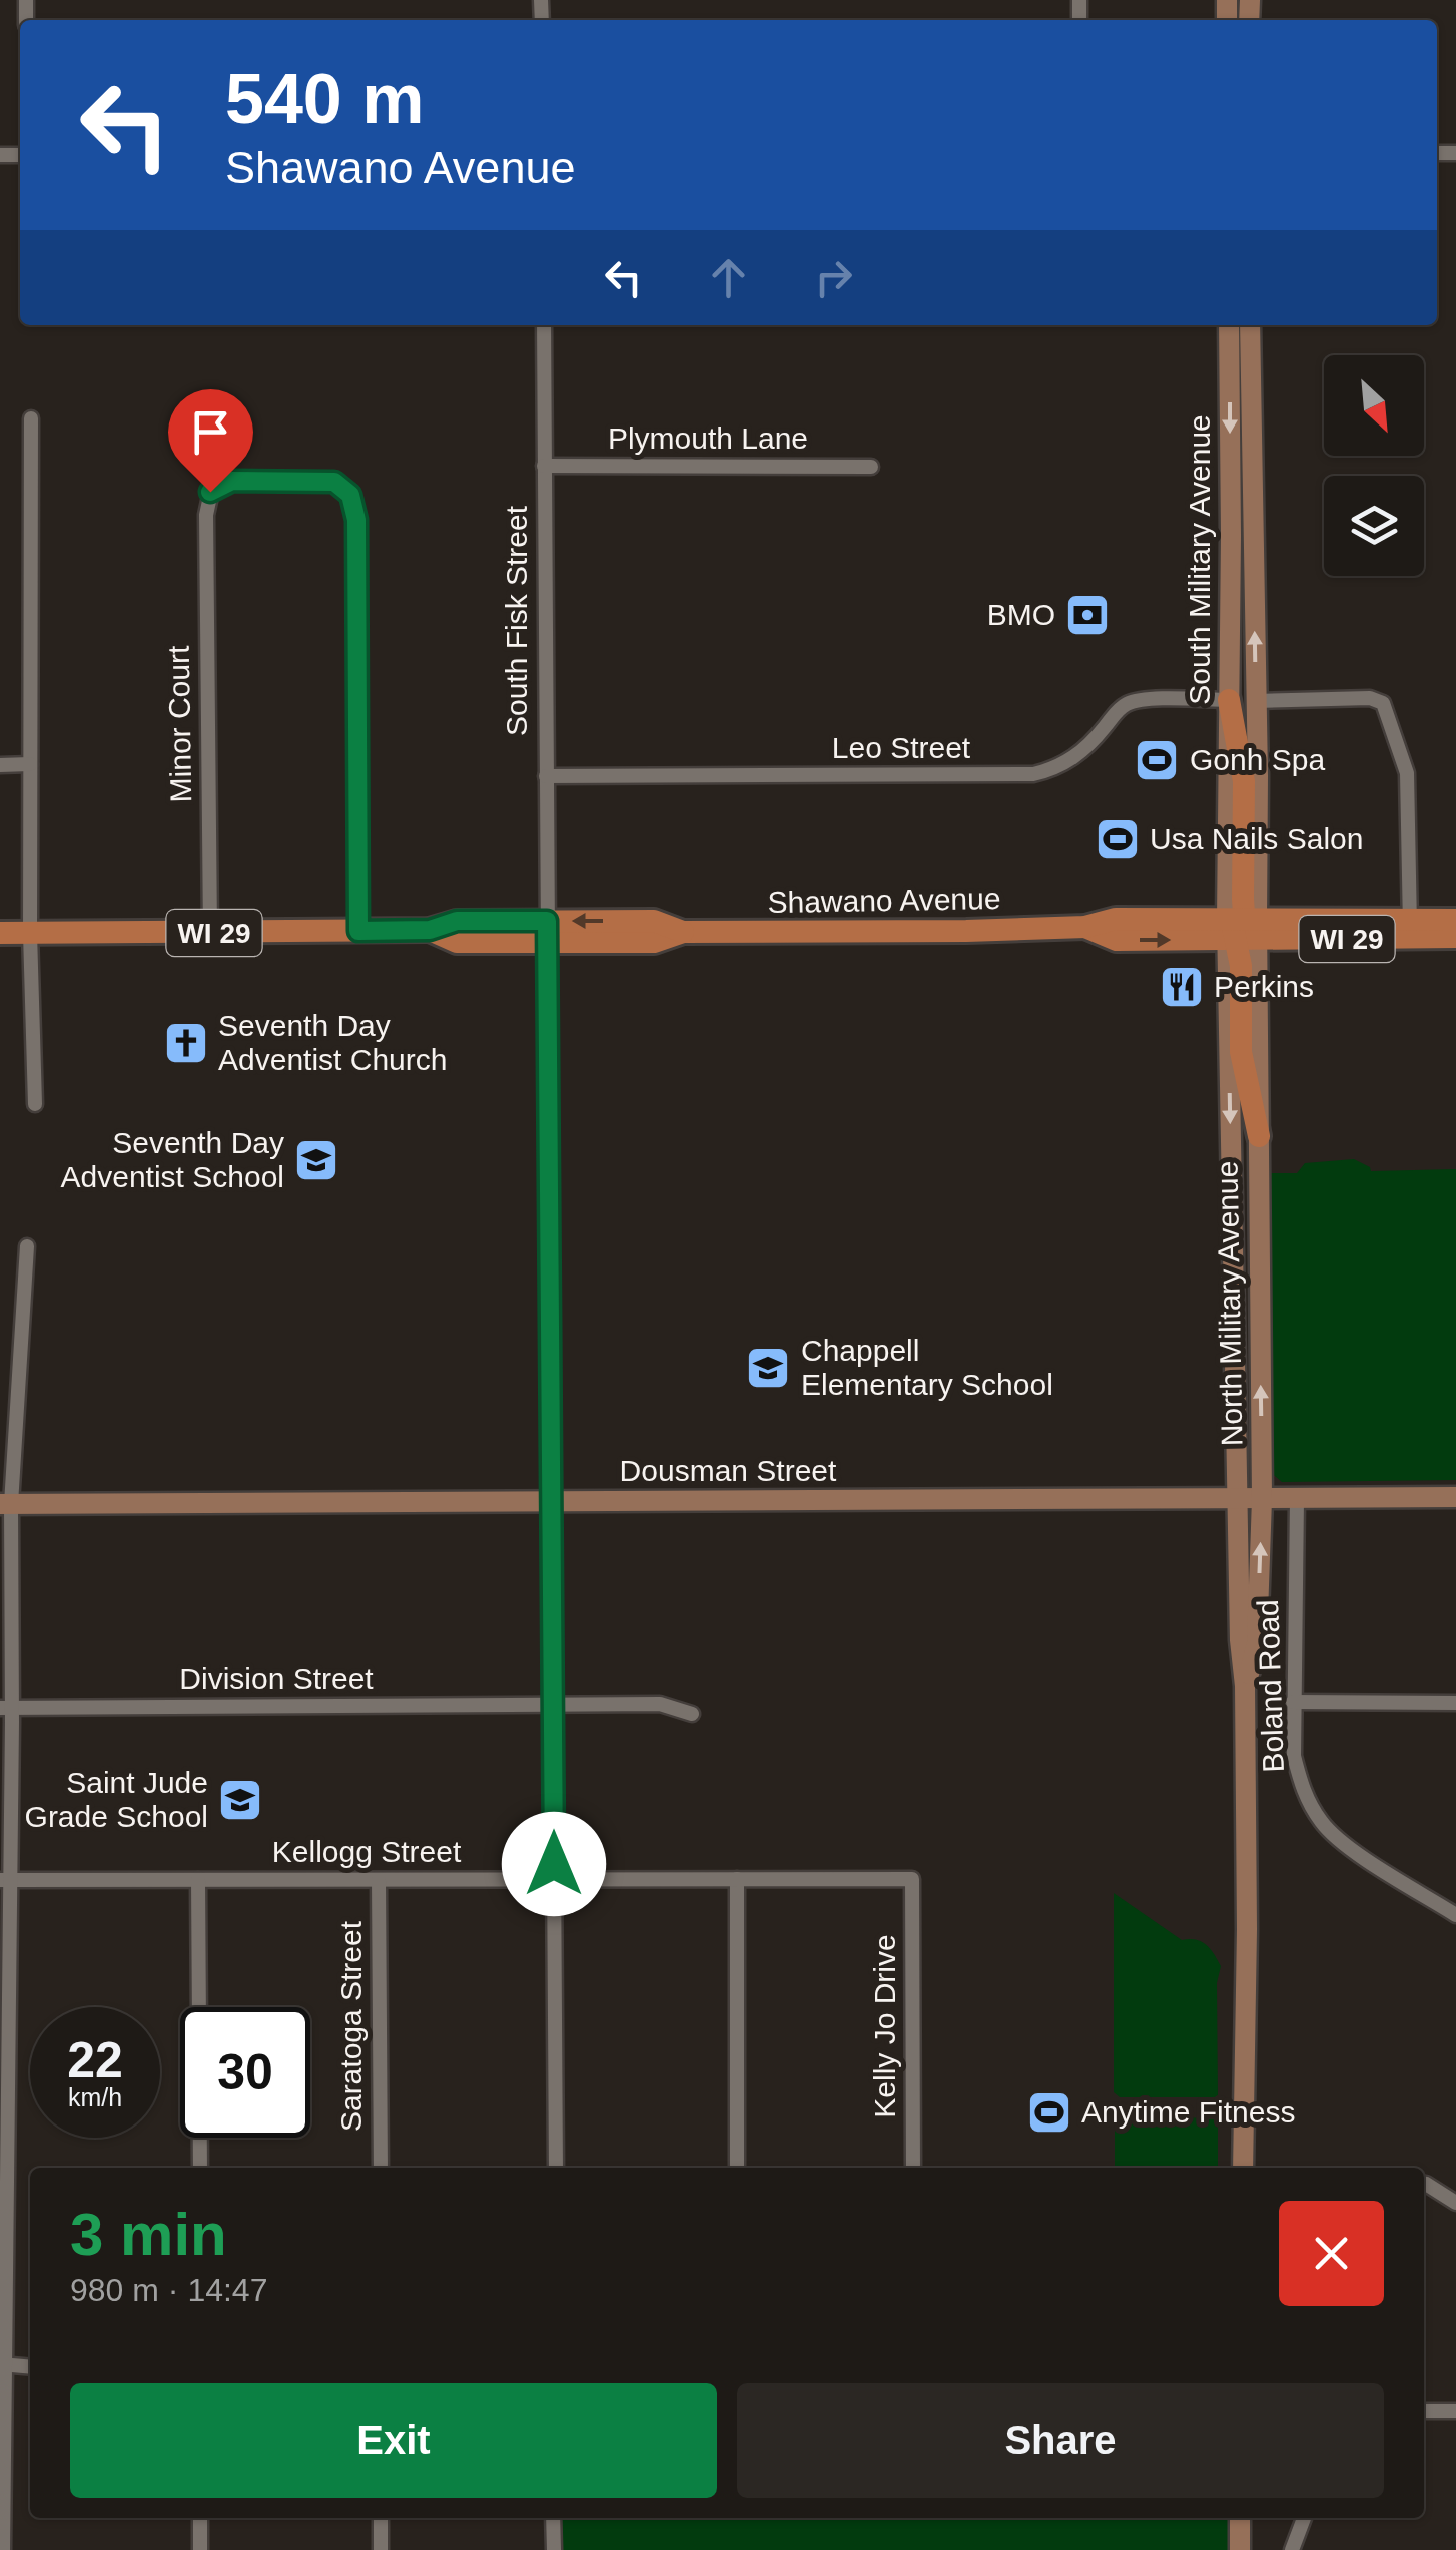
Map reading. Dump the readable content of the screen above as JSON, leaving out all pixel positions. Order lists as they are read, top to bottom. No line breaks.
{"streets":{"main road":["South Military Avenue","Shawano Avenue","WI 29","North Military Avenue","Dousman Street"],"street":["Plymouth Lane","South Fisk Street","Minor Court","Leo Street","Division Street","Boland Road","Kellogg Street","Saratoga Street","Kelly Jo Drive"]},"crossings":[["Plymouth Lane","South Fisk Street"],["South Military Avenue","Leo Street"],["South Military Avenue","Shawano Avenue"],["South Military Avenue","North Military Avenue"],["South Fisk Street","Leo Street"],["South Fisk Street","Shawano Avenue"],["South Fisk Street","Dousman Street"],["South Fisk Street","Division Street"],["South Fisk Street","Kellogg Street"],["Minor Court","Shawano Avenue"],["Shawano Avenue","North Military Avenue"],["North Military Avenue","Dousman Street"],["Dousman Street","Boland Road"],["Kellogg Street","Saratoga Street"],["Kellogg Street","Kelly Jo Drive"]],"places":{"bank":["BMO"],"sports":["Gonh Spa","Usa Nails Salon","Anytime Fitness"],"restaurant":["Perkins"],"church":["Seventh Day Adventist Church"],"school or university":["Seventh Day Adventist School","Chappell Elementary School","Saint Jude Grade School"]},"north":"bottom right","page":{"turn":["540 m","Shawano Avenue"],"speed":"22 km/h","limit":"30","heading":["3 min","980 m · 14:47"],"buttons":["Exit","Share"]}}
